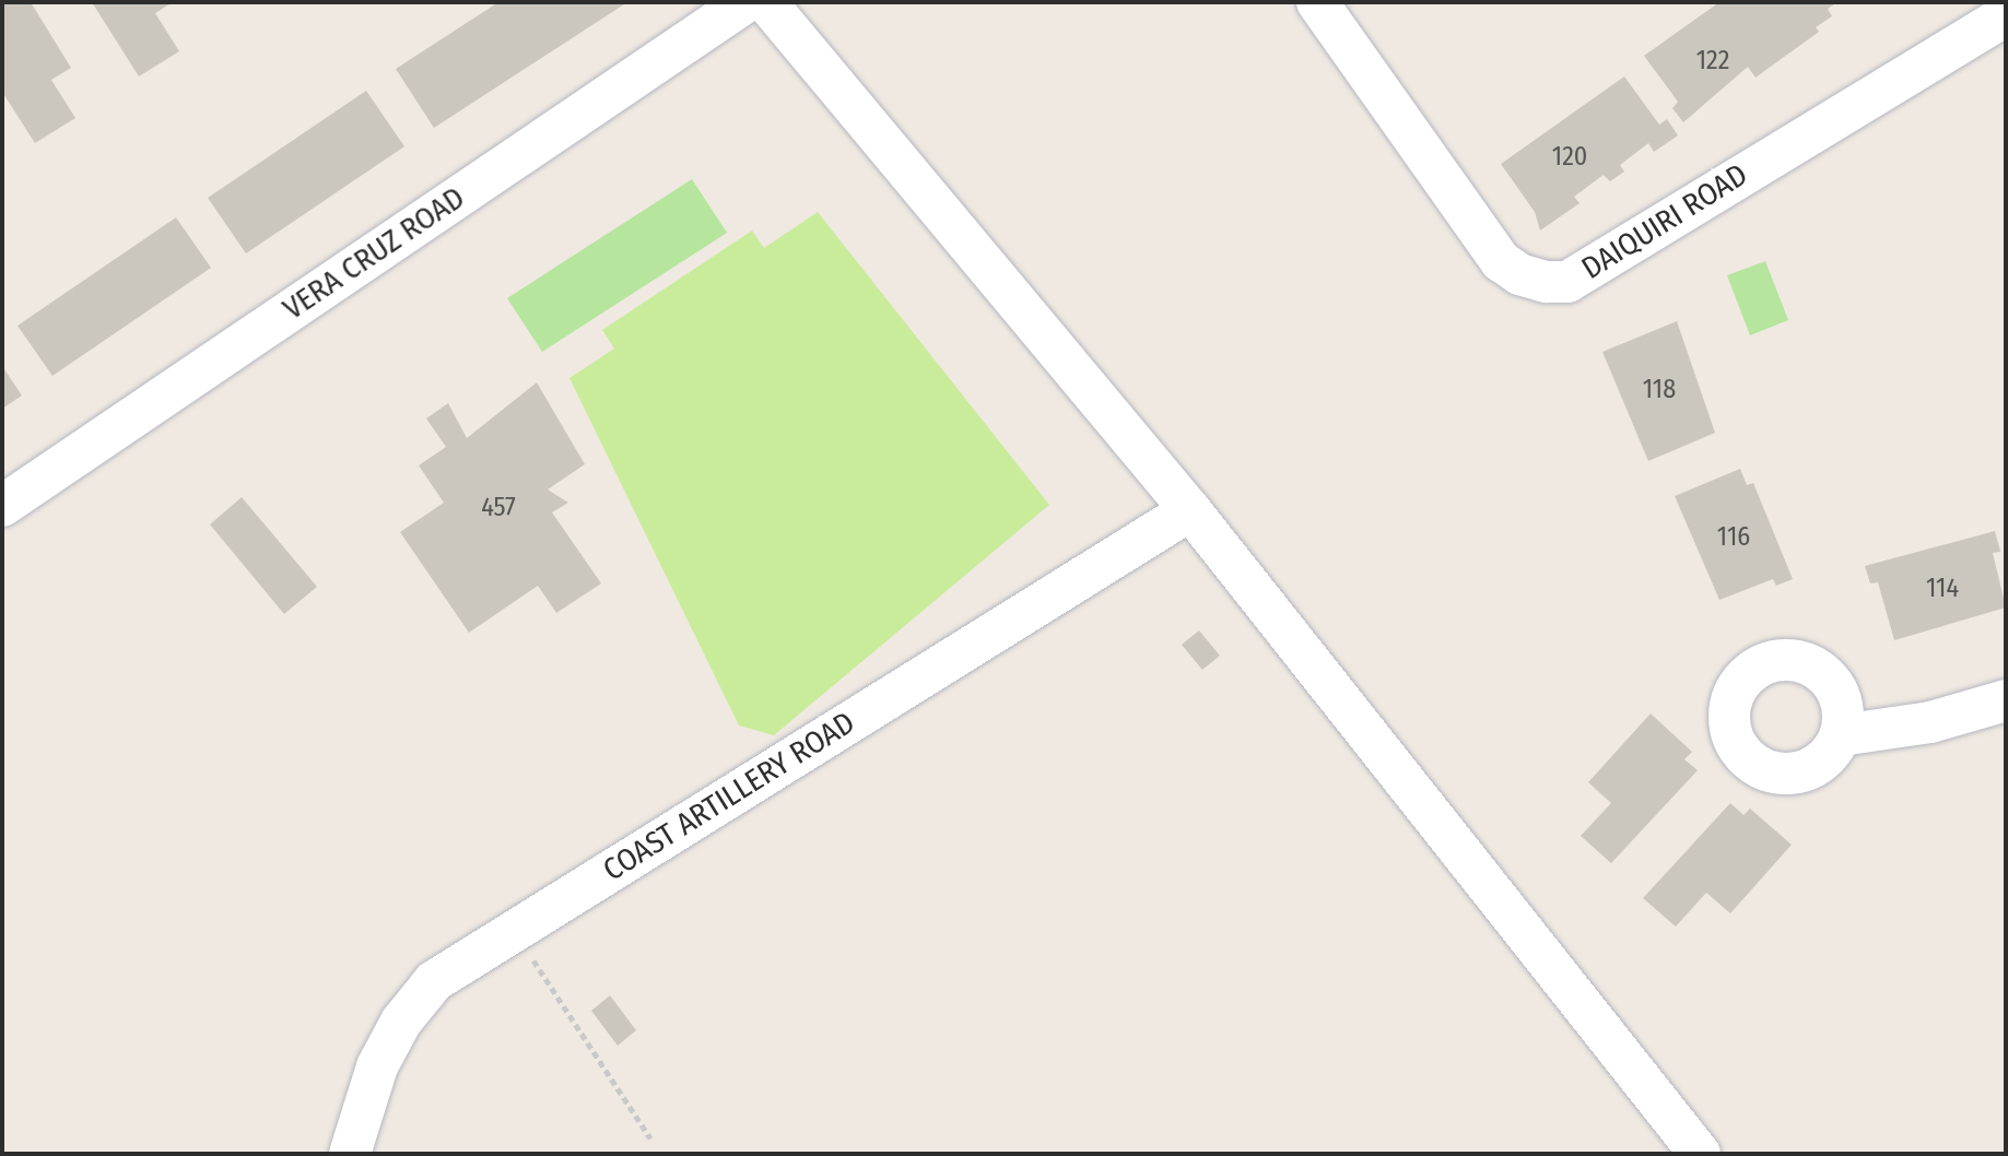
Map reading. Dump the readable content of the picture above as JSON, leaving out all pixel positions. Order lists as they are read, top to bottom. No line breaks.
{"streets":{"street":["DAIQUIRI ROAD","VERA CRUZ ROAD","COAST ARTILLERY ROAD"]},"house_numbers":["122","120","118","457","116","114"]}
